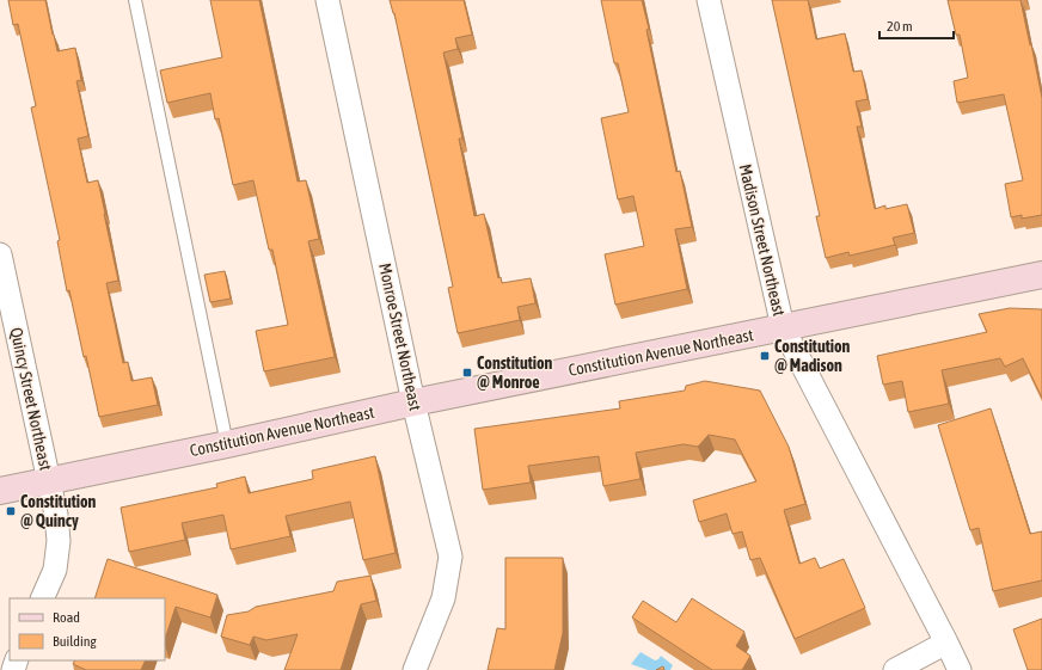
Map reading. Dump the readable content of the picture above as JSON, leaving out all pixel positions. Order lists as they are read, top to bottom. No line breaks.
{"streets":{"street":["Madison Street Northeast","Monroe Street Northeast","Constitution Avenue Northeast","Quincy Street Northeast"]},"crossings":[["Madison Street Northeast","Constitution Avenue Northeast"],["Monroe Street Northeast","Constitution Avenue Northeast"],["Constitution Avenue Northeast","Quincy Street Northeast"]],"places":{"transit":["Constitution @ Madison","Constitution @ Monroe","Constitution @ Quincy"]},"legend":["Road","Building"],"scale_bar":"20 m"}
